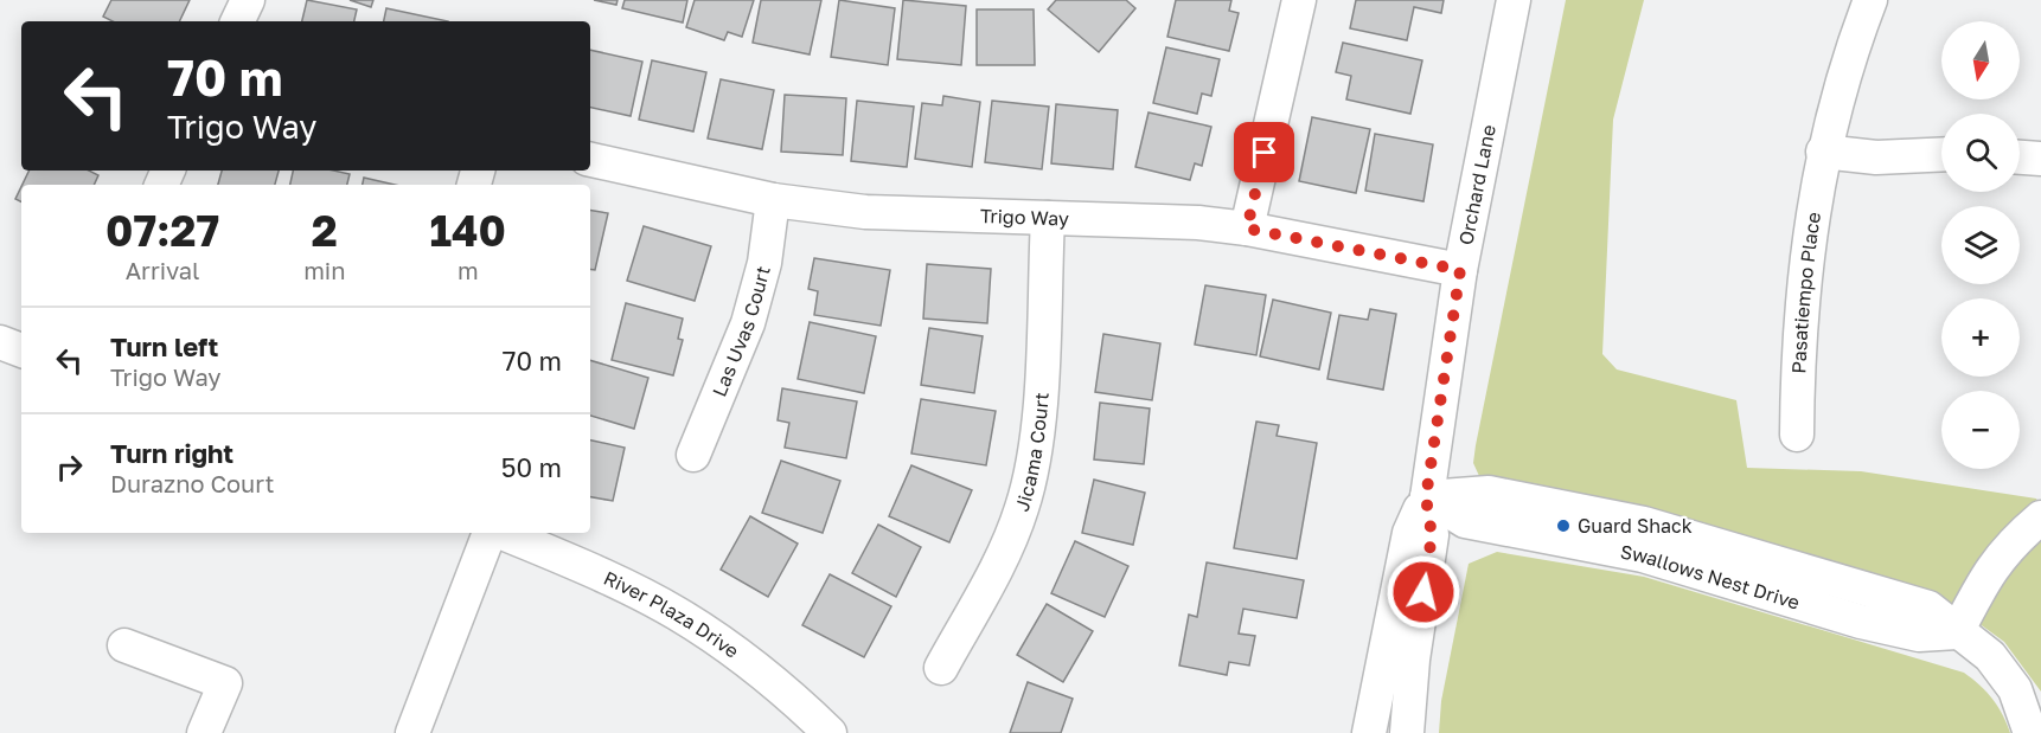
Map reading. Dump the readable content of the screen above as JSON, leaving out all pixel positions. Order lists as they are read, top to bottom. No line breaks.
{"streets":{"street":["Orchard Lane","Trigo Way","Pasatiempo Place","Las Uvas Court","Jicama Court","Swallows Nest Drive","River Plaza Drive"]},"crossings":[["Orchard Lane","Trigo Way"],["Orchard Lane","Swallows Nest Drive"],["Trigo Way","Las Uvas Court"],["Trigo Way","Jicama Court"]],"places":["Guard Shack"],"north":"bottom","page":{"map_buttons":["+","−"],"turn":["70 m","Trigo Way"],"eta":["07:27","Arrival","2","min","140","m"],"list":[{"name":"Turn left","note":"Trigo Way","value":"70 m"},{"name":"Turn right","note":"Durazno Court","value":"50 m"}]}}
